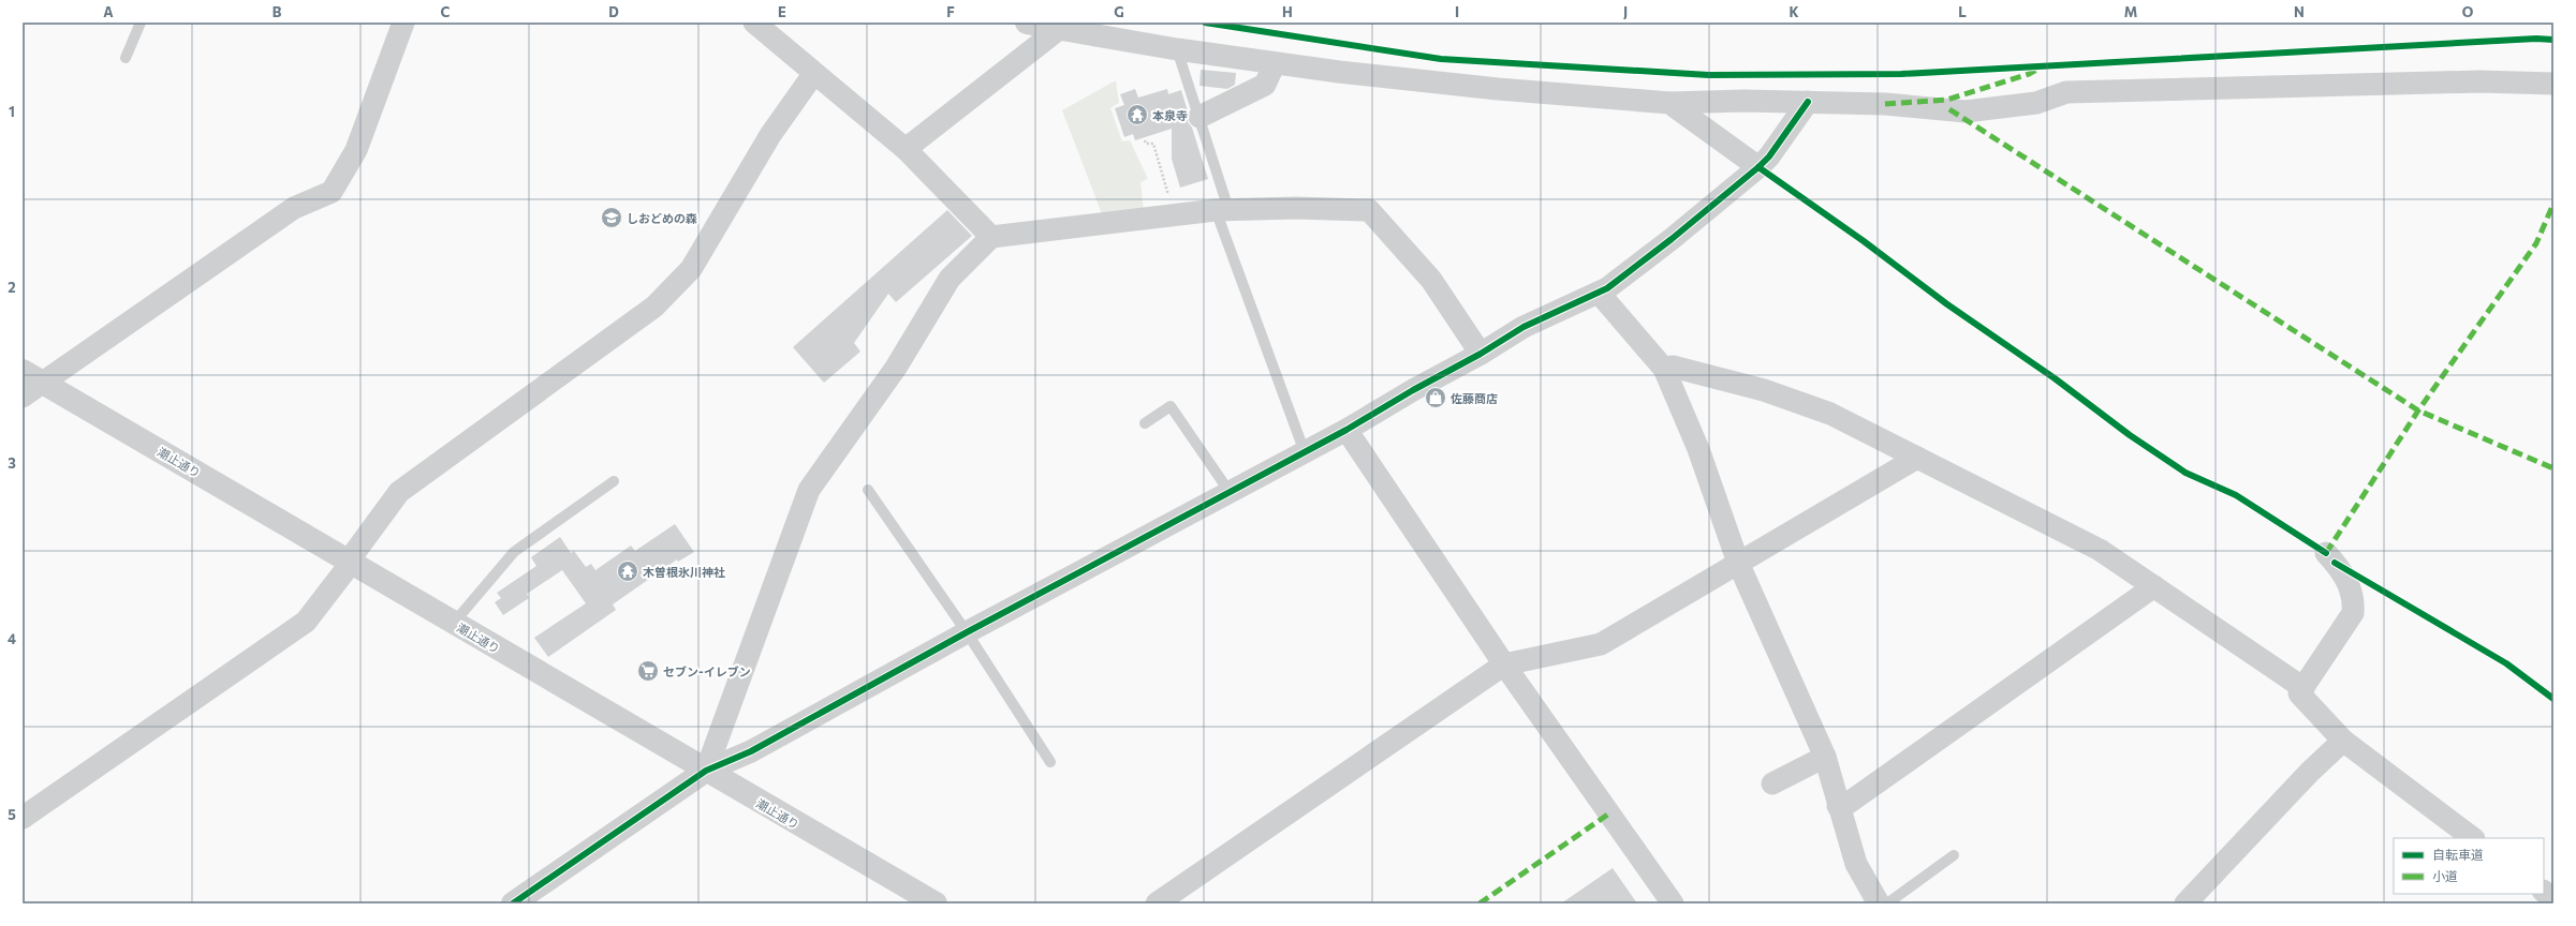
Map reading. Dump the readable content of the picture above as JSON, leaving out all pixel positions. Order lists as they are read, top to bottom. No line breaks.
{"streets":{"street":["潮止通り"]},"places":{"temple":["本泉寺","木曽根氷川神社"],"school or university":["しおどめの森"],"shop":["佐藤商店"],"supermarket":["セブン-イレブン"]},"legend":["自転車道","小道"],"grid":{"columns":["A","B","C","D","E","F","G","H","I","J","K","L","M","N","O"],"rows":["1","2","3","4","5"]}}
